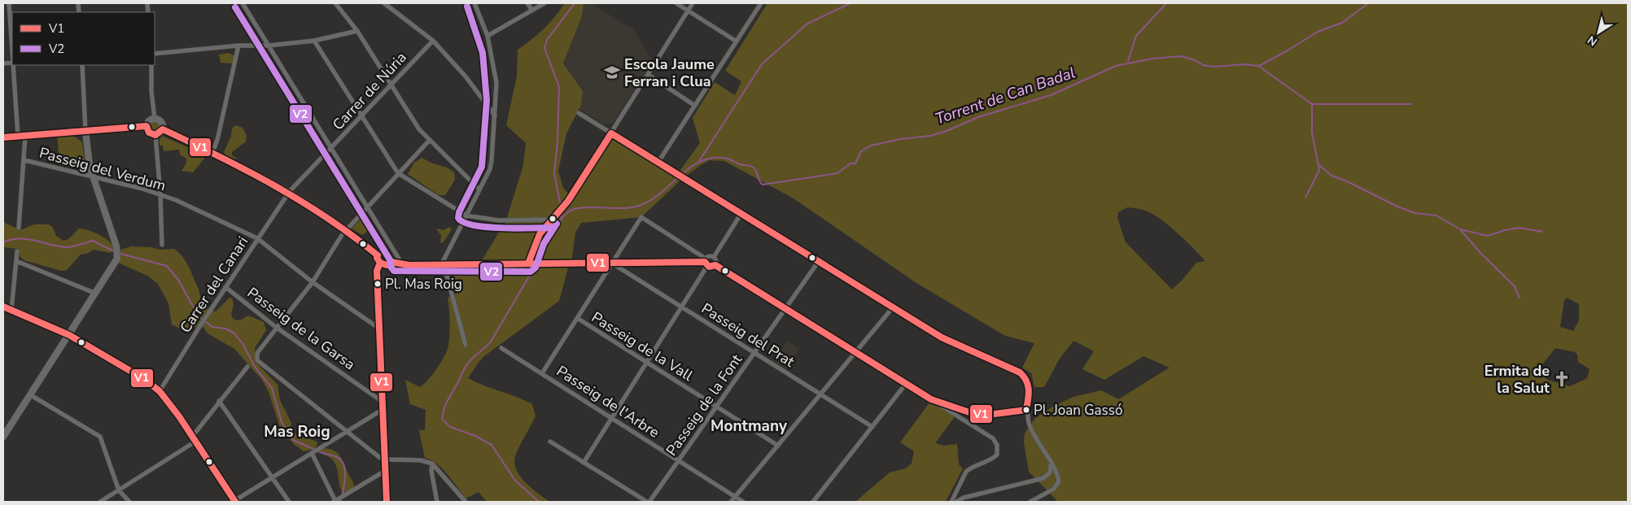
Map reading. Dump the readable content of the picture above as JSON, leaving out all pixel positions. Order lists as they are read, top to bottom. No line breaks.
{"streets":{"street":["Carrer de Núria","Passeig del Verdum","Carrer del Canari","Passeig de la Garsa","Passeig del Prat","Passeig de la Vall","Passeig de l'Arbre","Passeig de la Font"]},"crossings":[["Carrer de Núria","Carrer del Canari"],["Passeig del Verdum","Carrer del Canari"],["Carrer del Canari","Passeig de la Garsa"],["Passeig del Prat","Passeig de la Font"],["Passeig de la Vall","Passeig de la Font"],["Passeig de l'Arbre","Passeig de la Font"]],"districts":["Montmany","Mas Roig"],"water":["Torrent de Can Badal"],"places":{"school or university":["Escola Jaume Ferran i Clua"],"other":["Pl. Mas Roig","Pl. Joan Gassó"],"church":["Ermita de la Salut"]},"lines":["transit line V2","transit line V1"],"legend":["V1","V2"],"north":"bottom left"}
